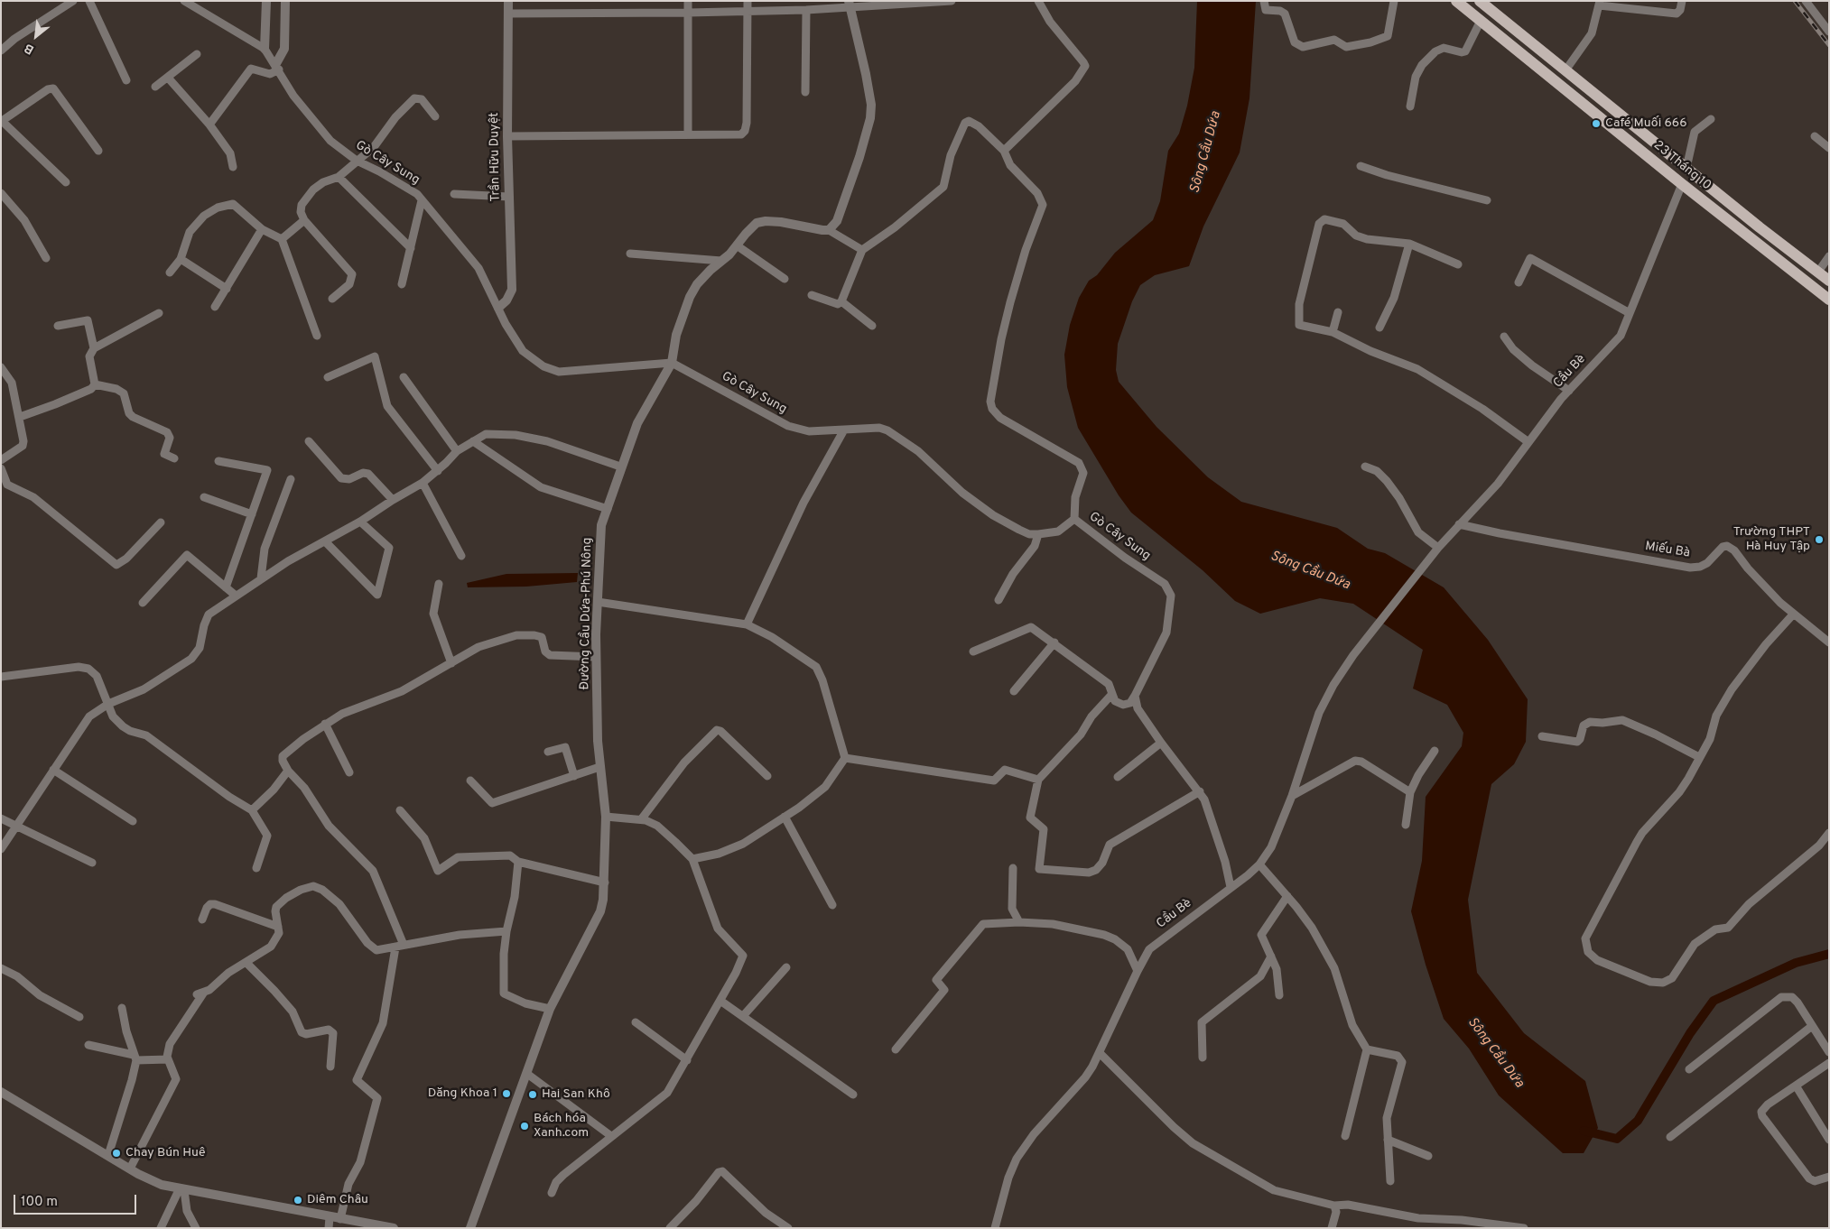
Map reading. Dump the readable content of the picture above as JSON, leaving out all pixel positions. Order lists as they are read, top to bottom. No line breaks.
{"streets":{"main road":["23 Tháng 10"],"street":["Trần Hữu Duyệt","Gò Cây Sung","Cầu Bè","Miếu Bà","Đường Cầu Dứa-Phú Nông"]},"crossings":[["Trần Hữu Duyệt","Gò Cây Sung"],["Gò Cây Sung","Đường Cầu Dứa-Phú Nông"],["23 Tháng 10","Cầu Bè"],["Cầu Bè","Miếu Bà"]],"water":["Sông Cầu Dứa"],"places":["Café Muối 666","Trường THPT Hà Huy Tập","Dăng Khoa 1","Hai San Khô","Bách hóa Xanh.com","Chay Bún Huê","Diêm Châu"],"scale_bar":"100 m","north":"bottom left"}
